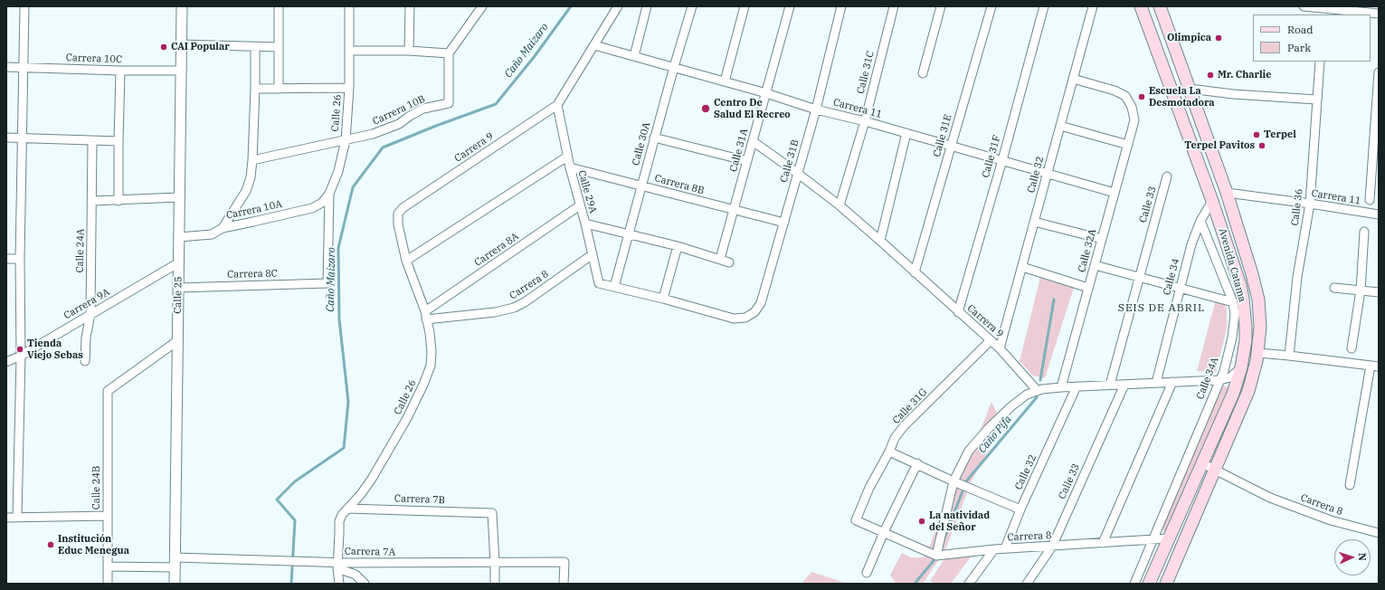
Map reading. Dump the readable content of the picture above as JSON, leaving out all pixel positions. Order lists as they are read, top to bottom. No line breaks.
{"streets":{"main road":["Avenida Catama"],"street":["Carrera 10C","Calle 31C","Carrera 11","Carrera 10B","Calle 26","Calle 31E","Calle 30A","Carrera 9","Calle 31A","Calle 31F","Calle 31B","Calle 32","Carrera 8B","Calle 29A","Calle 33","Calle 36","Carrera 10A","Carrera 8A","Calle 24A","Calle 32A","Carrera 8C","Calle 34","Carrera 8","Calle 25","Carrera 9A","Calle 34A","Calle 31G","Calle 24B","Carrera 7B","Carrera 7A"]},"crossings":[["Carrera 10C","Calle 25"],["Calle 31C","Carrera 11"],["Calle 31C","Carrera 9"],["Carrera 11","Calle 31E"],["Carrera 11","Calle 30A"],["Carrera 11","Calle 31A"],["Carrera 11","Calle 31F"],["Carrera 11","Calle 31B"],["Carrera 11","Calle 32"],["Carrera 11","Calle 36"],["Carrera 11","Calle 32A"],["Carrera 11","Avenida Catama"],["Carrera 10B","Calle 26"],["Calle 26","Carrera 9"],["Calle 26","Carrera 10A"],["Calle 26","Carrera 8A"],["Calle 26","Carrera 8C"],["Calle 26","Carrera 8"],["Calle 26","Carrera 7B"],["Calle 26","Carrera 7A"],["Calle 31E","Carrera 9"],["Calle 30A","Carrera 8B"],["Calle 30A","Calle 29A"],["Carrera 9","Calle 31A"],["Carrera 9","Calle 31F"],["Carrera 9","Calle 31B"],["Carrera 9","Calle 32"],["Carrera 9","Calle 29A"],["Carrera 9","Calle 31G"],["Calle 31A","Carrera 8B"],["Calle 31B","Carrera 8B"],["Calle 32","Calle 32A"],["Calle 32","Carrera 8"],["Carrera 8B","Calle 29A"],["Calle 29A","Carrera 8A"],["Calle 29A","Carrera 8"],["Calle 33","Carrera 8"],["Carrera 10A","Calle 25"],["Carrera 8A","Carrera 8"],["Calle 24A","Carrera 9A"],["Avenida Catama","Calle 34"],["Avenida Catama","Carrera 8"],["Carrera 8C","Calle 25"],["Calle 34","Calle 34A"],["Carrera 8","Calle 34A"],["Calle 25","Carrera 9A"],["Calle 25","Calle 24B"],["Calle 25","Carrera 7A"],["Calle 24B","Carrera 7A"],["Carrera 7B","Carrera 7A"]],"districts":["SEIS DE ABRIL"],"water":["Caño Maizaro","Caño Pifa"],"places":["Olimpica","CAI Popular","Mr. Charlie","Escuela La Desmotadora","Centro De Salud El Recreo","Terpel","Terpel Pavitos","Tienda Viejo Sebas","La natividad del Señor","Institución Educ Menegua"],"legend":["Road","Park"],"north":"right"}
